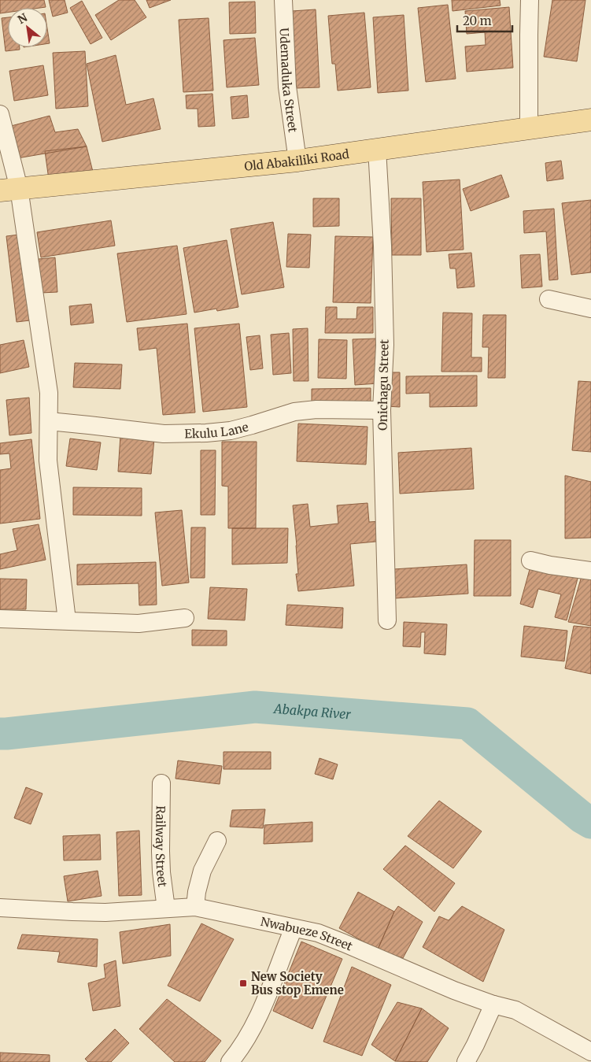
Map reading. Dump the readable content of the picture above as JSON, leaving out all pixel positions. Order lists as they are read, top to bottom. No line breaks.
{"streets":{"main road":["Old Abakiliki Road"],"street":["Udemaduka Street","Onichagu Street","Ekulu Lane","Railway Street","Nwabueze Street"]},"crossings":[["Udemaduka Street","Old Abakiliki Road"],["Old Abakiliki Road","Onichagu Street"],["Onichagu Street","Ekulu Lane"],["Railway Street","Nwabueze Street"]],"water":["Abakpa River"],"places":{"transit":["New Society Bus stop Emene"]},"scale_bar":"20 m","north":"top left"}
